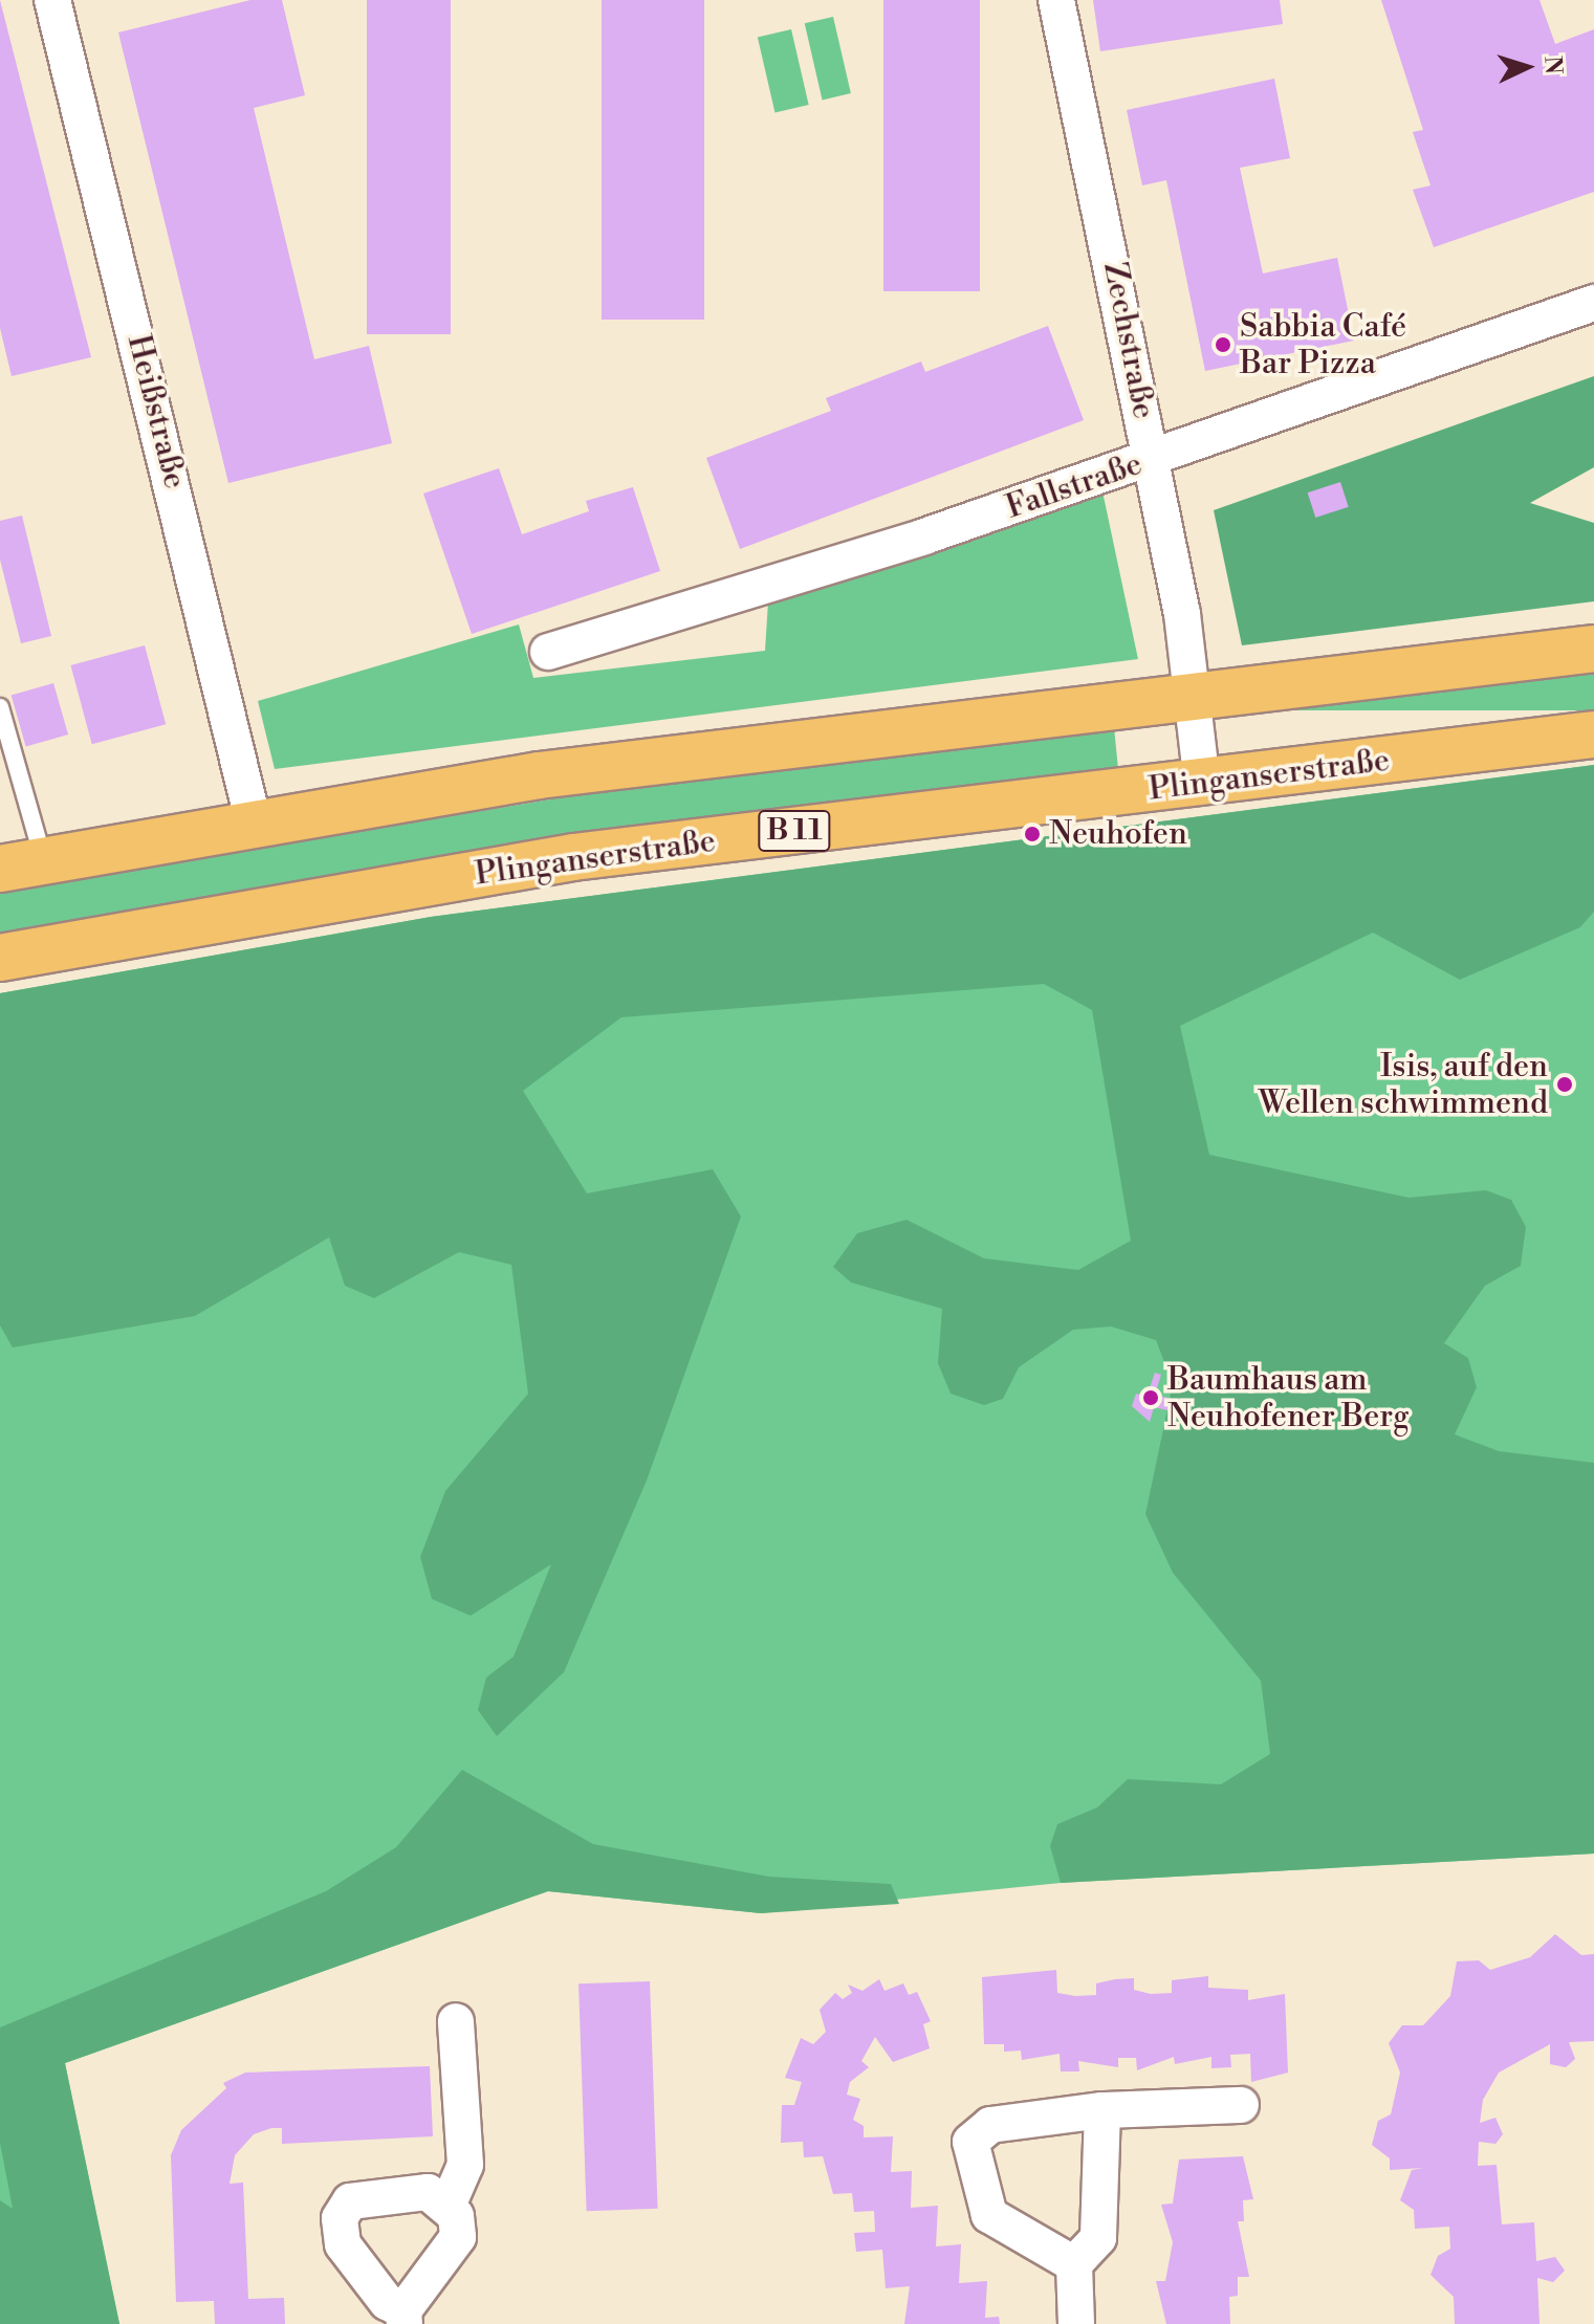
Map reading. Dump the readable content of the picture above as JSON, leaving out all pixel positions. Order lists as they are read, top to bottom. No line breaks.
{"streets":{"main road":["Plinganserstraße","B 11"],"street":["Zechstraße","Heißstraße","Fallstraße"]},"crossings":[["Zechstraße","Fallstraße"],["Zechstraße","Plinganserstraße"]],"places":["Sabbia Café Bar Pizza","Neuhofen","Isis, auf den Wellen schwimmend","Baumhaus am Neuhofener Berg"],"north":"right"}
